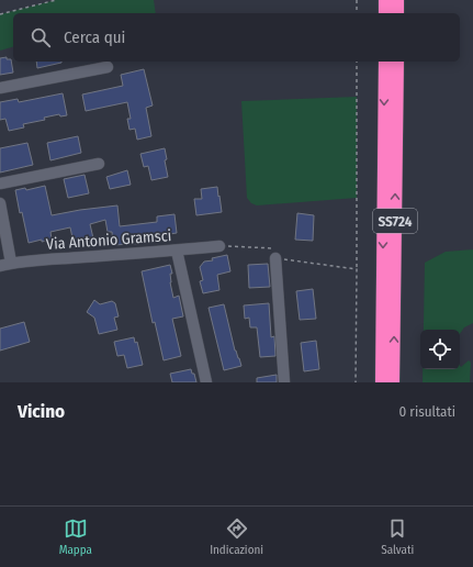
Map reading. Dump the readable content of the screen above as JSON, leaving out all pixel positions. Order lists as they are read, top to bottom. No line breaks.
{"streets":{"highway":["SS724"],"street":["Via Antonio Gramsci"]},"page":{"search":"Cerca qui","heading":["Vicino","0 risultati"],"nav":["Mappa","Indicazioni","Salvati"]}}
